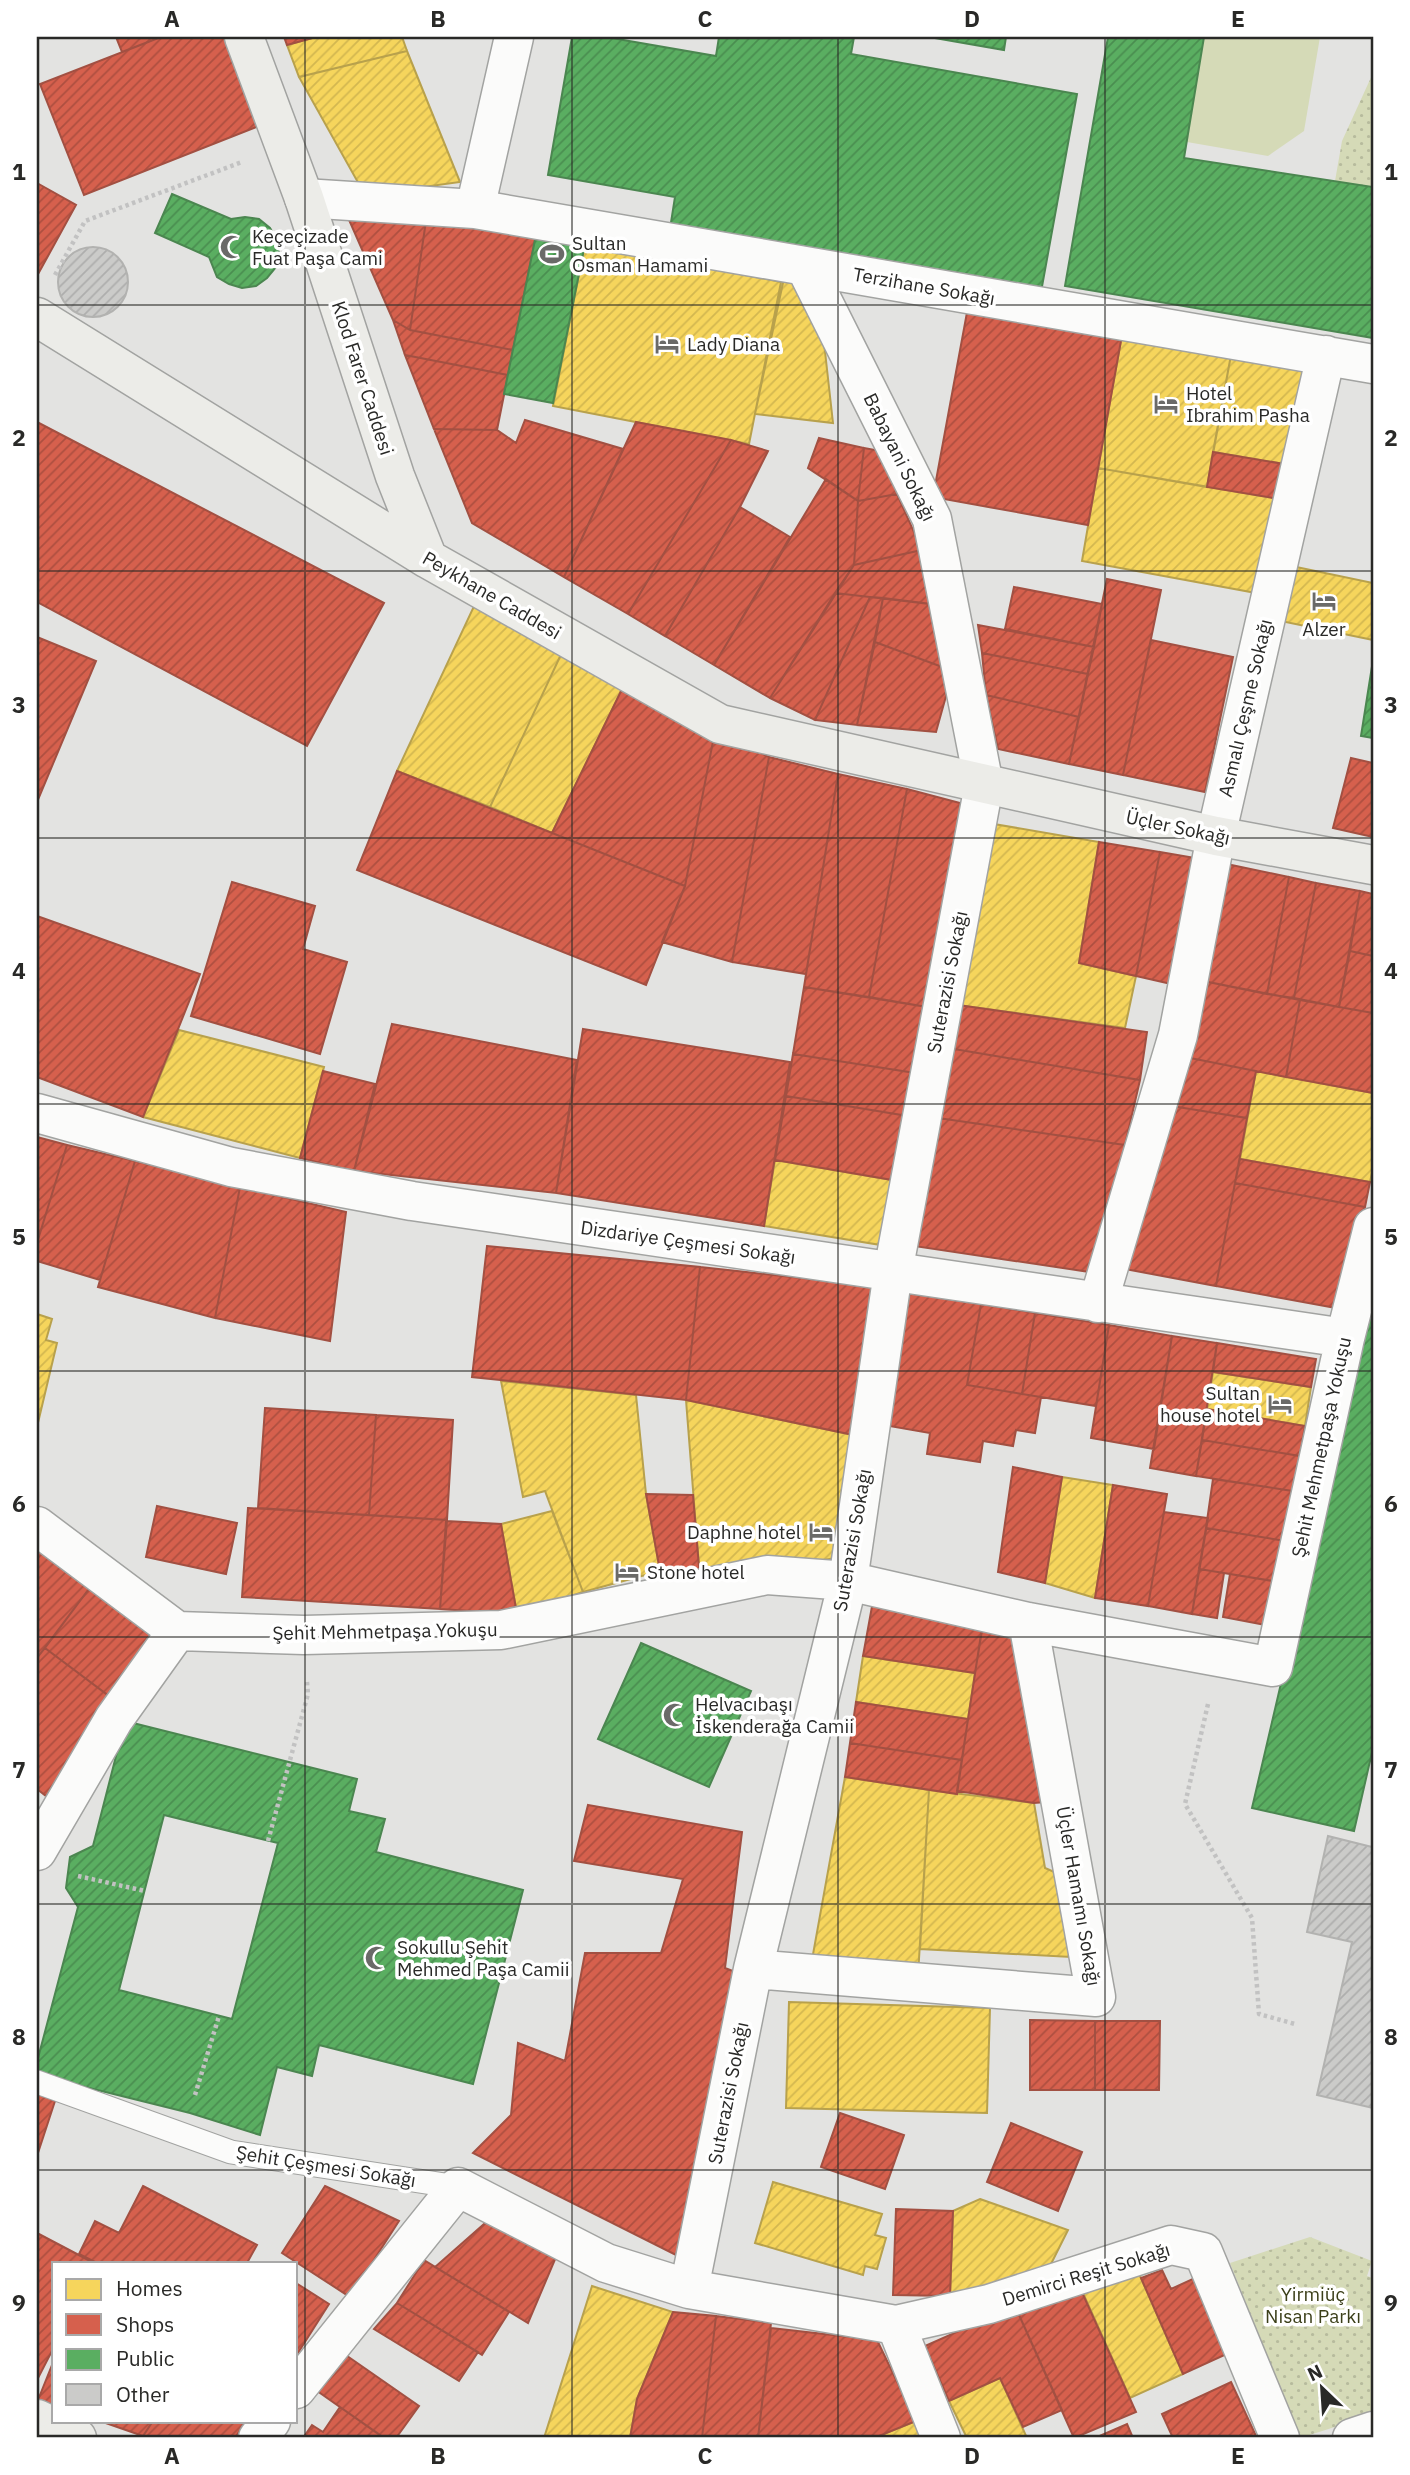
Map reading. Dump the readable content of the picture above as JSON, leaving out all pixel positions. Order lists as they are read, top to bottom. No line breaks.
{"streets":{"main road":["Klod Farer Caddesi","Peykhane Caddesi","Üçler Sokağı"],"street":["Terzihane Sokağı","Babayani Sokağı","Asmalı Çeşme Sokağı","Suterazisi Sokağı","Dizdariye Çeşmesi Sokağı","Şehit Mehmetpaşa Yokuşu","Üçler Hamamı Sokağı","Demirci Reşit Sokağı"],"lane":["Şehit Çeşmesi Sokağı"]},"crossings":[["Terzihane Sokağı","Klod Farer Caddesi"],["Terzihane Sokağı","Babayani Sokağı"],["Terzihane Sokağı","Asmalı Çeşme Sokağı"],["Klod Farer Caddesi","Peykhane Caddesi"],["Babayani Sokağı","Peykhane Caddesi"],["Babayani Sokağı","Üçler Sokağı"],["Babayani Sokağı","Suterazisi Sokağı"],["Peykhane Caddesi","Üçler Sokağı"],["Peykhane Caddesi","Suterazisi Sokağı"],["Asmalı Çeşme Sokağı","Üçler Sokağı"],["Asmalı Çeşme Sokağı","Dizdariye Çeşmesi Sokağı"],["Üçler Sokağı","Suterazisi Sokağı"],["Suterazisi Sokağı","Dizdariye Çeşmesi Sokağı"],["Suterazisi Sokağı","Şehit Mehmetpaşa Yokuşu"],["Suterazisi Sokağı","Üçler Hamamı Sokağı"],["Dizdariye Çeşmesi Sokağı","Şehit Mehmetpaşa Yokuşu"]],"parks":["Yirmiüç Nisan Parkı"],"places":{"mosque":["Keçeçizade Fuat Paşa Cami","Helvacıbaşı İskenderağa Camii","Sokullu Şehit Mehmed Paşa Camii"],"sports":["Sultan Osman Hamami"],"hotel":["Lady Diana","Hotel Ibrahim Pasha","Alzer","Sultan house hotel","Daphne hotel","Stone hotel"]},"legend":["Homes","Shops","Public","Other"],"north":"top left","grid":{"columns":["A","B","C","D","E"],"rows":["1","2","3","4","5","6","7","8","9"]}}
